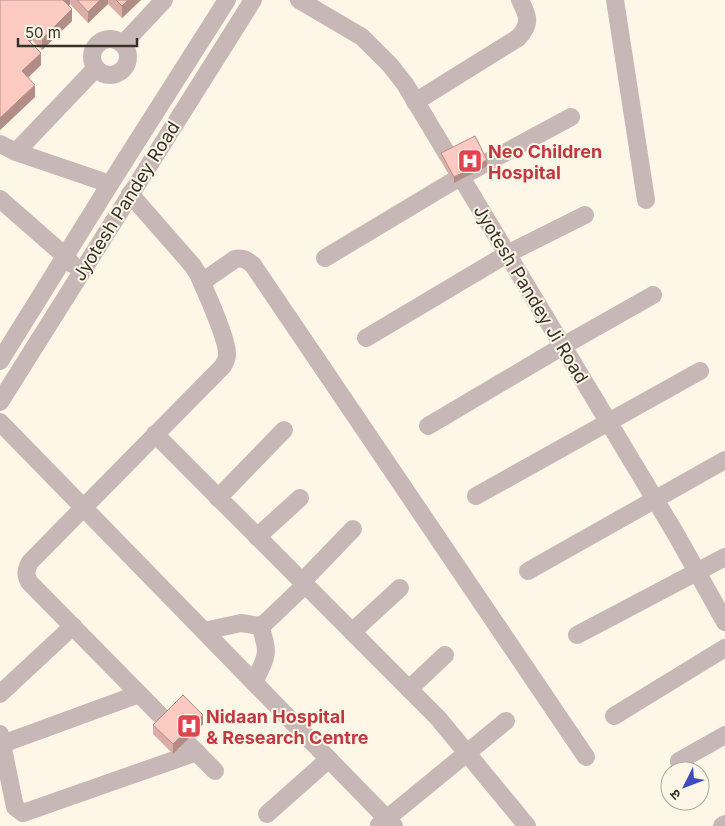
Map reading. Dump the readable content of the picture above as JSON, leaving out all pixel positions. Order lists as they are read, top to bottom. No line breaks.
{"streets":{"street":["Jyotesh Pandey Road","Jyotesh Pandey Ji Road"]},"places":{"hospital":["Neo Children Hospital","Nidaan Hospital & Research Centre"]},"scale_bar":"50 m","north":"bottom left"}
